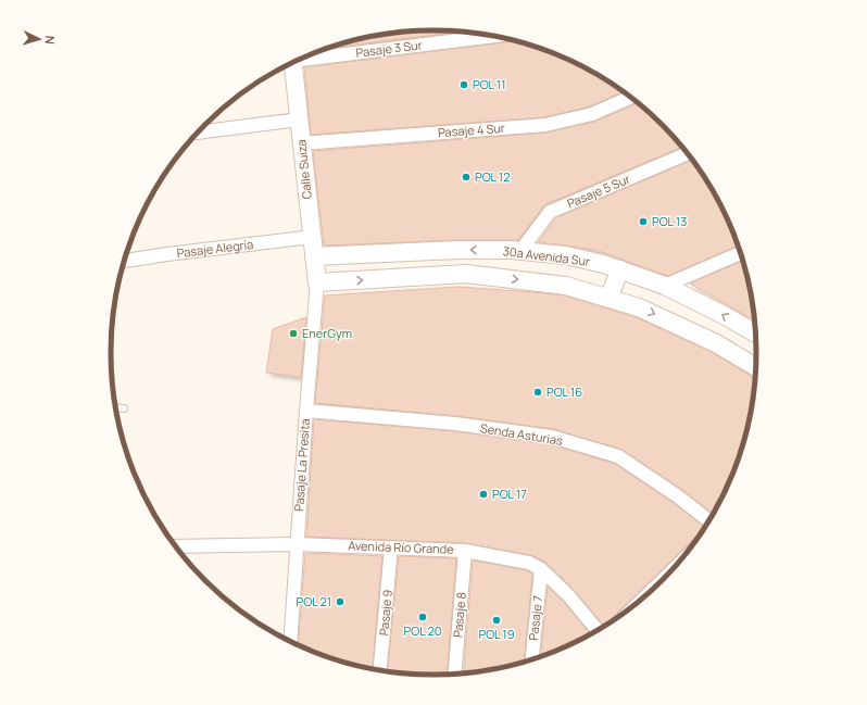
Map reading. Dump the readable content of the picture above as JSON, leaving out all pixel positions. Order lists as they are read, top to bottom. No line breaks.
{"streets":{"street":["Pasaje 3 Sur","Pasaje 4 Sur","Calle Suiza","Pasaje 5 Sur","Pasaje Alegría","30a Avenida Sur","Senda Asturias","Pasaje La Presita","Avenida Río Grande","Pasaje 9","Pasaje 8","Pasaje 7"]},"crossings":[["Pasaje 4 Sur","Calle Suiza"],["Calle Suiza","Pasaje Alegría"],["Calle Suiza","30a Avenida Sur"],["Calle Suiza","Pasaje La Presita"],["Pasaje 5 Sur","30a Avenida Sur"],["Senda Asturias","Pasaje La Presita"],["Pasaje La Presita","Avenida Río Grande"],["Avenida Río Grande","Pasaje 9"],["Avenida Río Grande","Pasaje 8"],["Avenida Río Grande","Pasaje 7"]],"places":["POL 11","POL 12","POL 13","EnerGym","POL 16","POL 17","POL 21","POL 20","POL 19"],"north":"right"}
